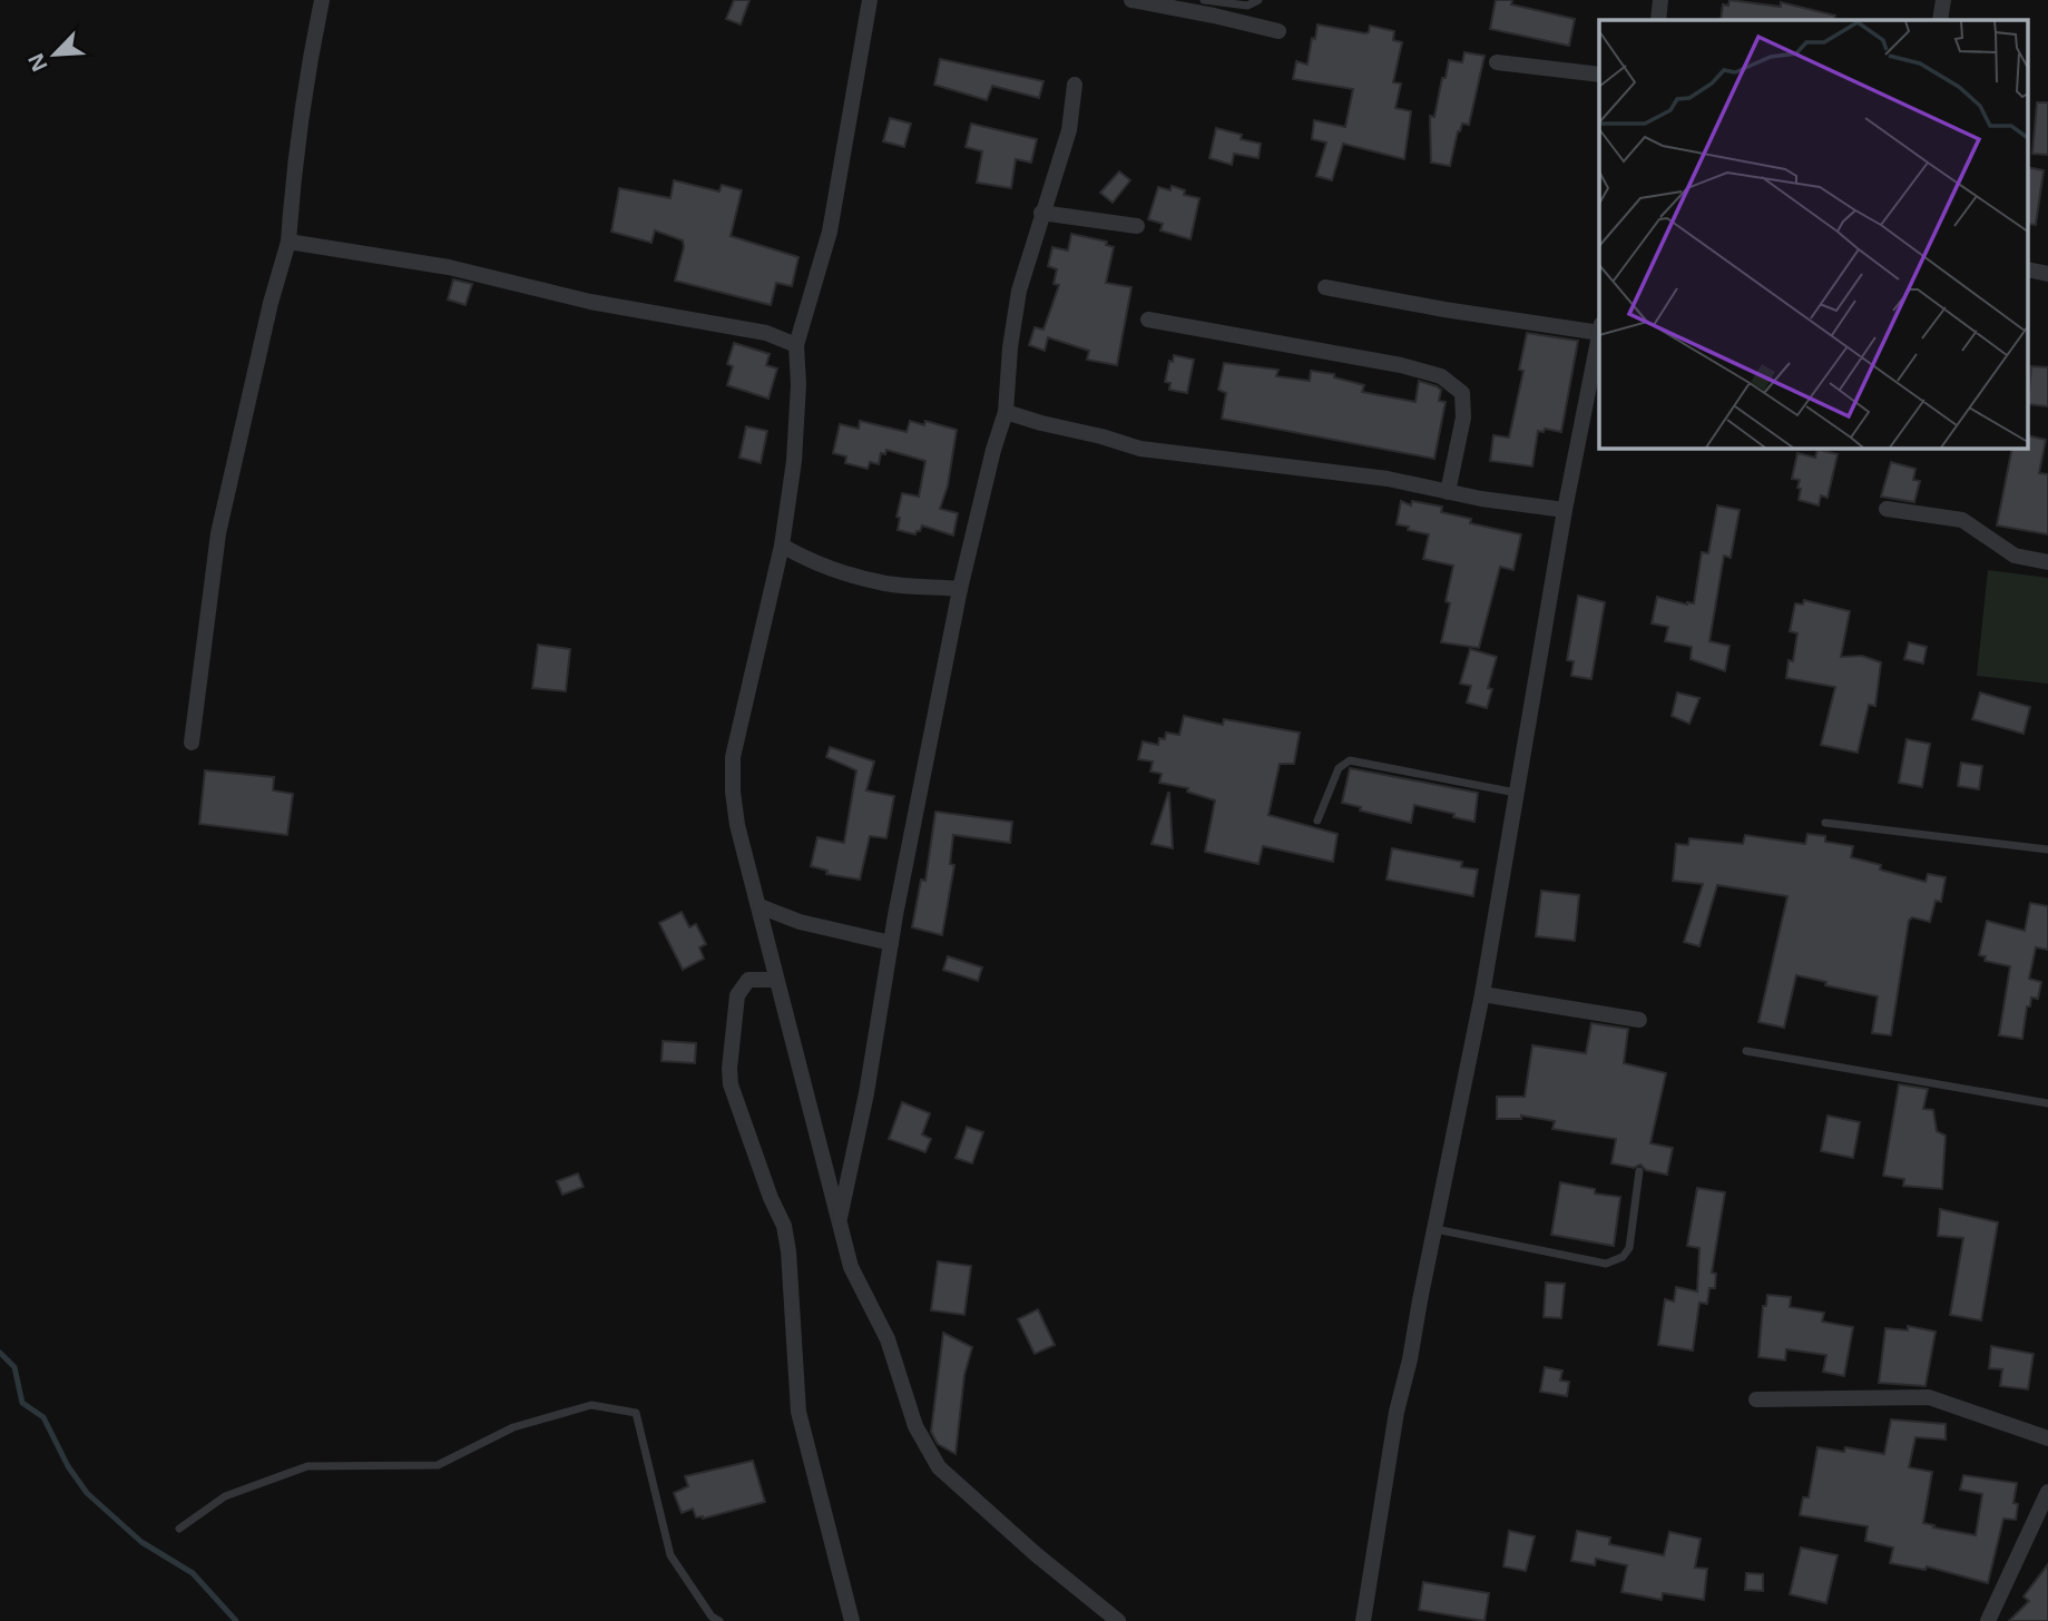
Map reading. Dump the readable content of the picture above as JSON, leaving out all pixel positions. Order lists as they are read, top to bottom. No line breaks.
{"north":"bottom left"}
